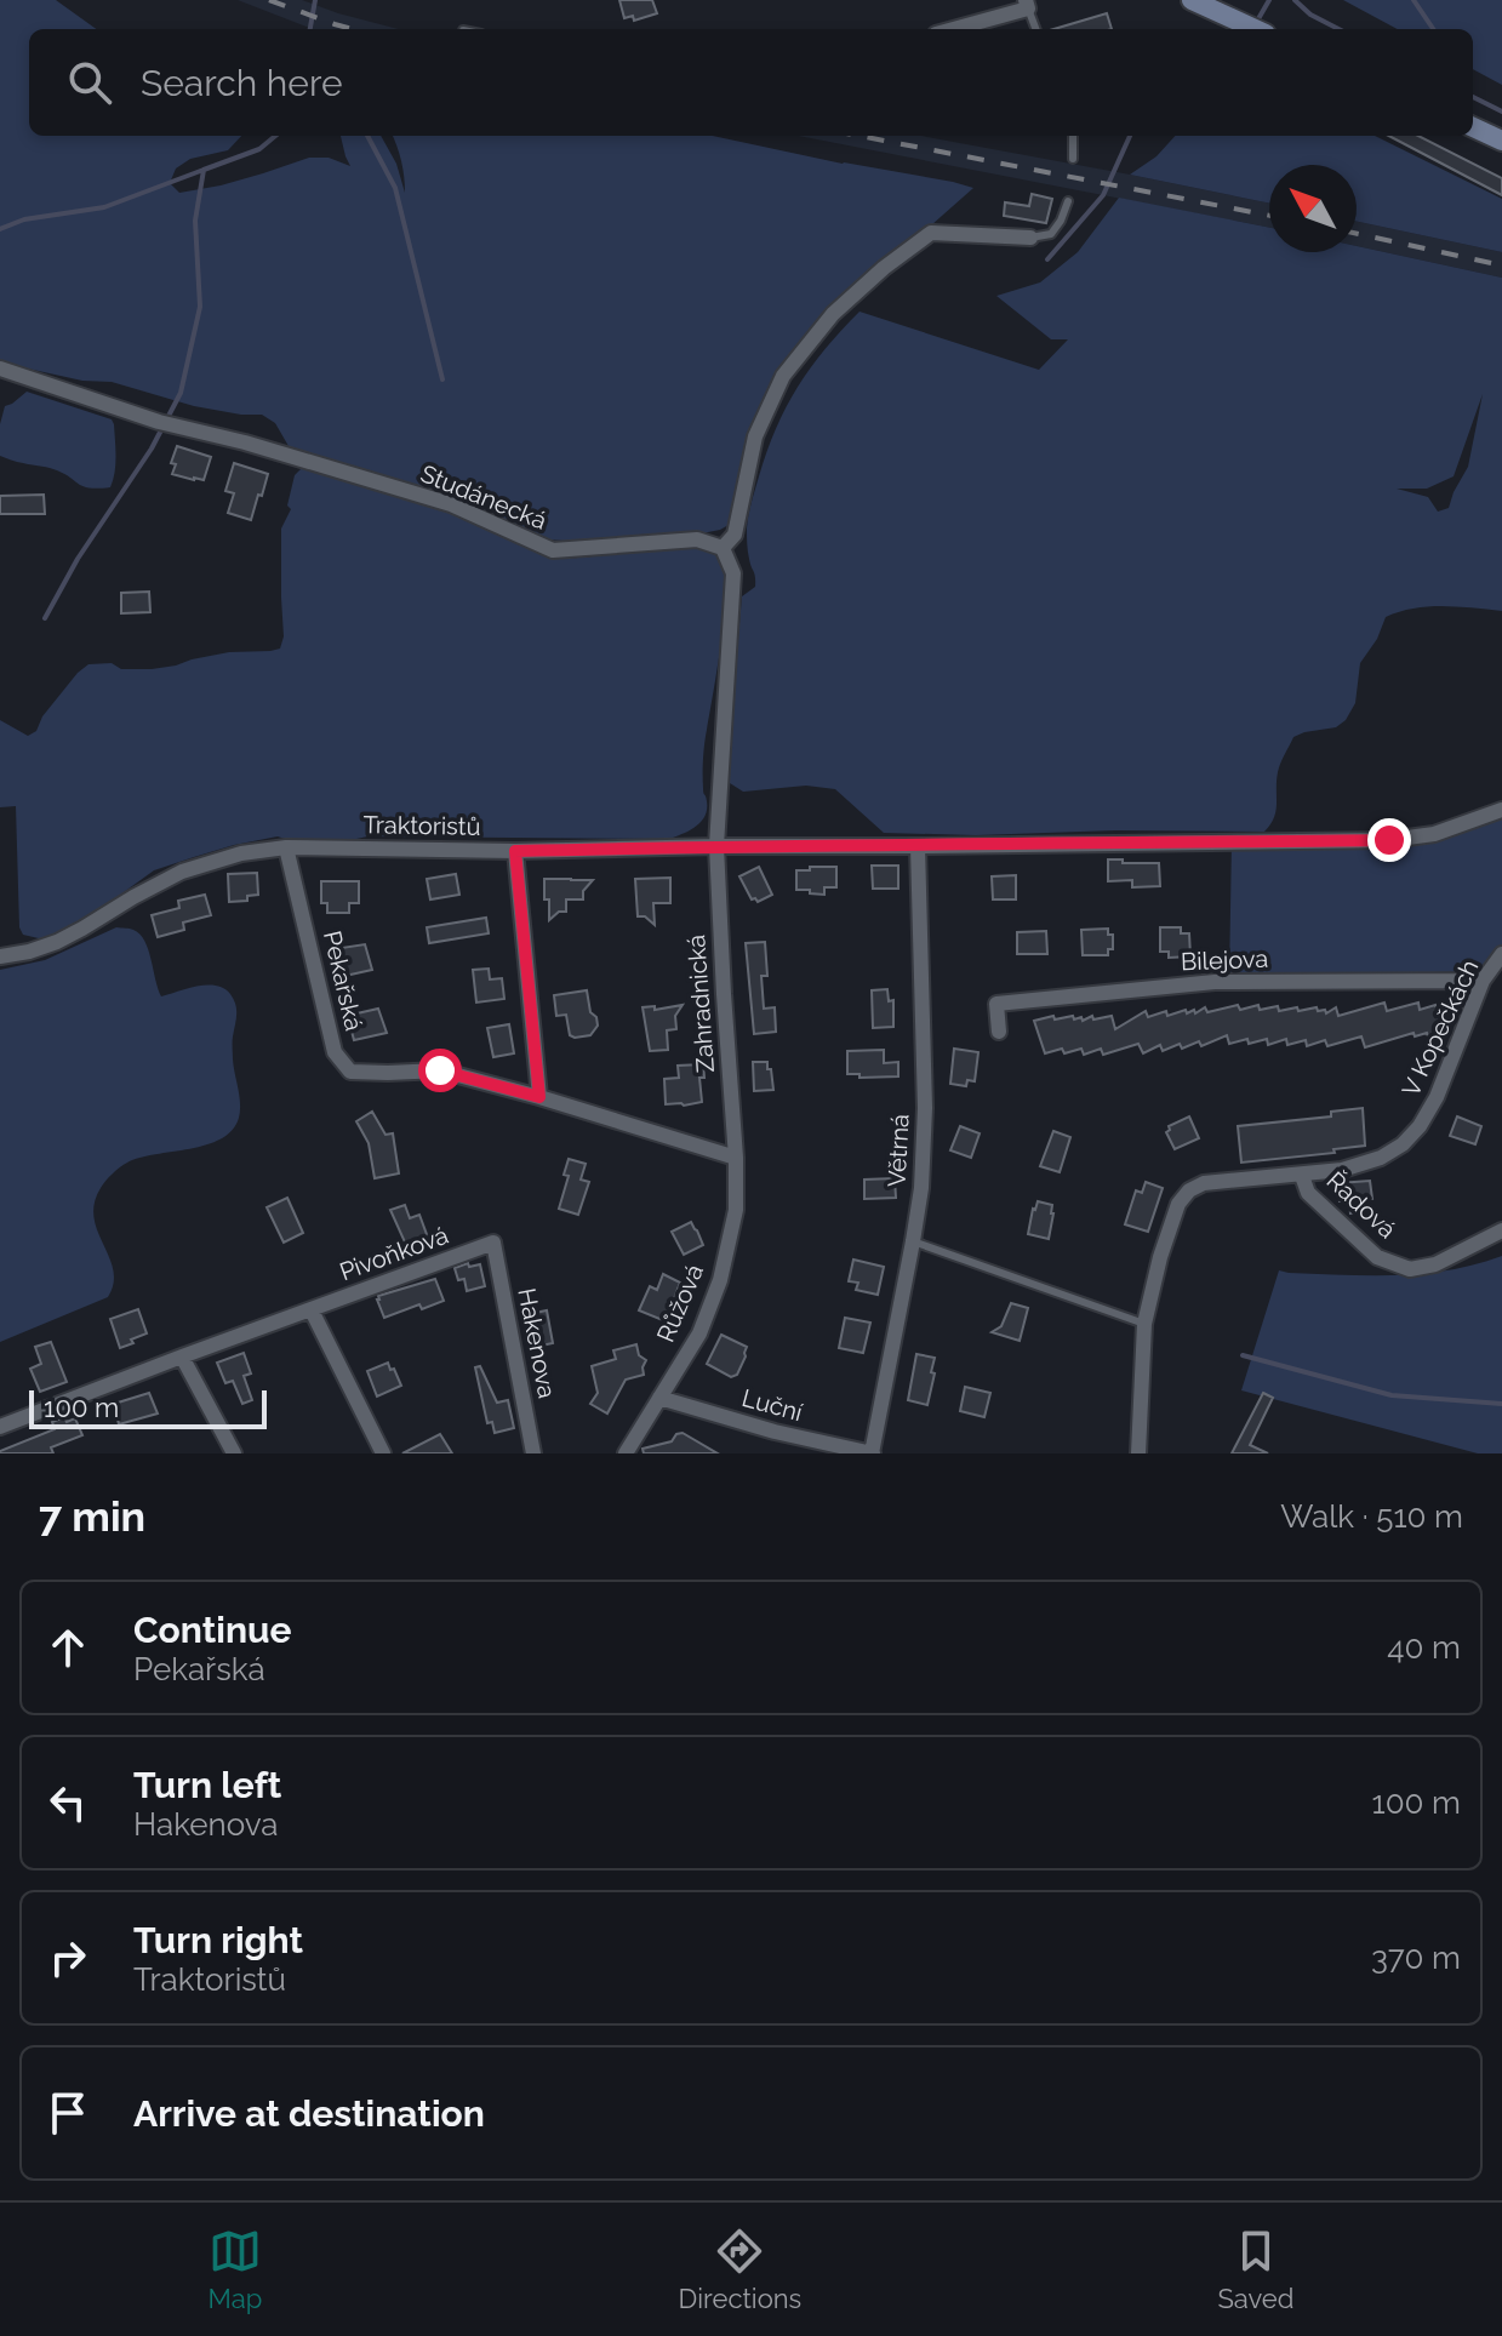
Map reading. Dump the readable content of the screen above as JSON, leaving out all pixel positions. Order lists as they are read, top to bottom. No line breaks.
{"streets":{"street":["Studánecká","Traktoristů","Bilejova","Pekařská","Zahradnická","V Kopečkách","Větrná","Řadová","Pivoňková","Růžová","Hakenova","Luční"]},"crossings":[["Traktoristů","Pekařská"],["Traktoristů","Zahradnická"],["Traktoristů","Větrná"],["Bilejova","V Kopečkách"],["Pekařská","Zahradnická"],["Pekařská","Růžová"],["Zahradnická","Růžová"],["V Kopečkách","Řadová"],["Větrná","Luční"],["Pivoňková","Hakenova"],["Růžová","Luční"]],"scale_bar":"100 m","north":"top left","page":{"search":"Search here","scale":"100 m","heading":["7 min","Walk · 510 m"],"list":[["Continue","Pekařská","40 m"],["Turn left","Hakenova","100 m"],["Turn right","Traktoristů","370 m"],"Arrive at destination"],"nav":["Map","Directions","Saved"]}}
